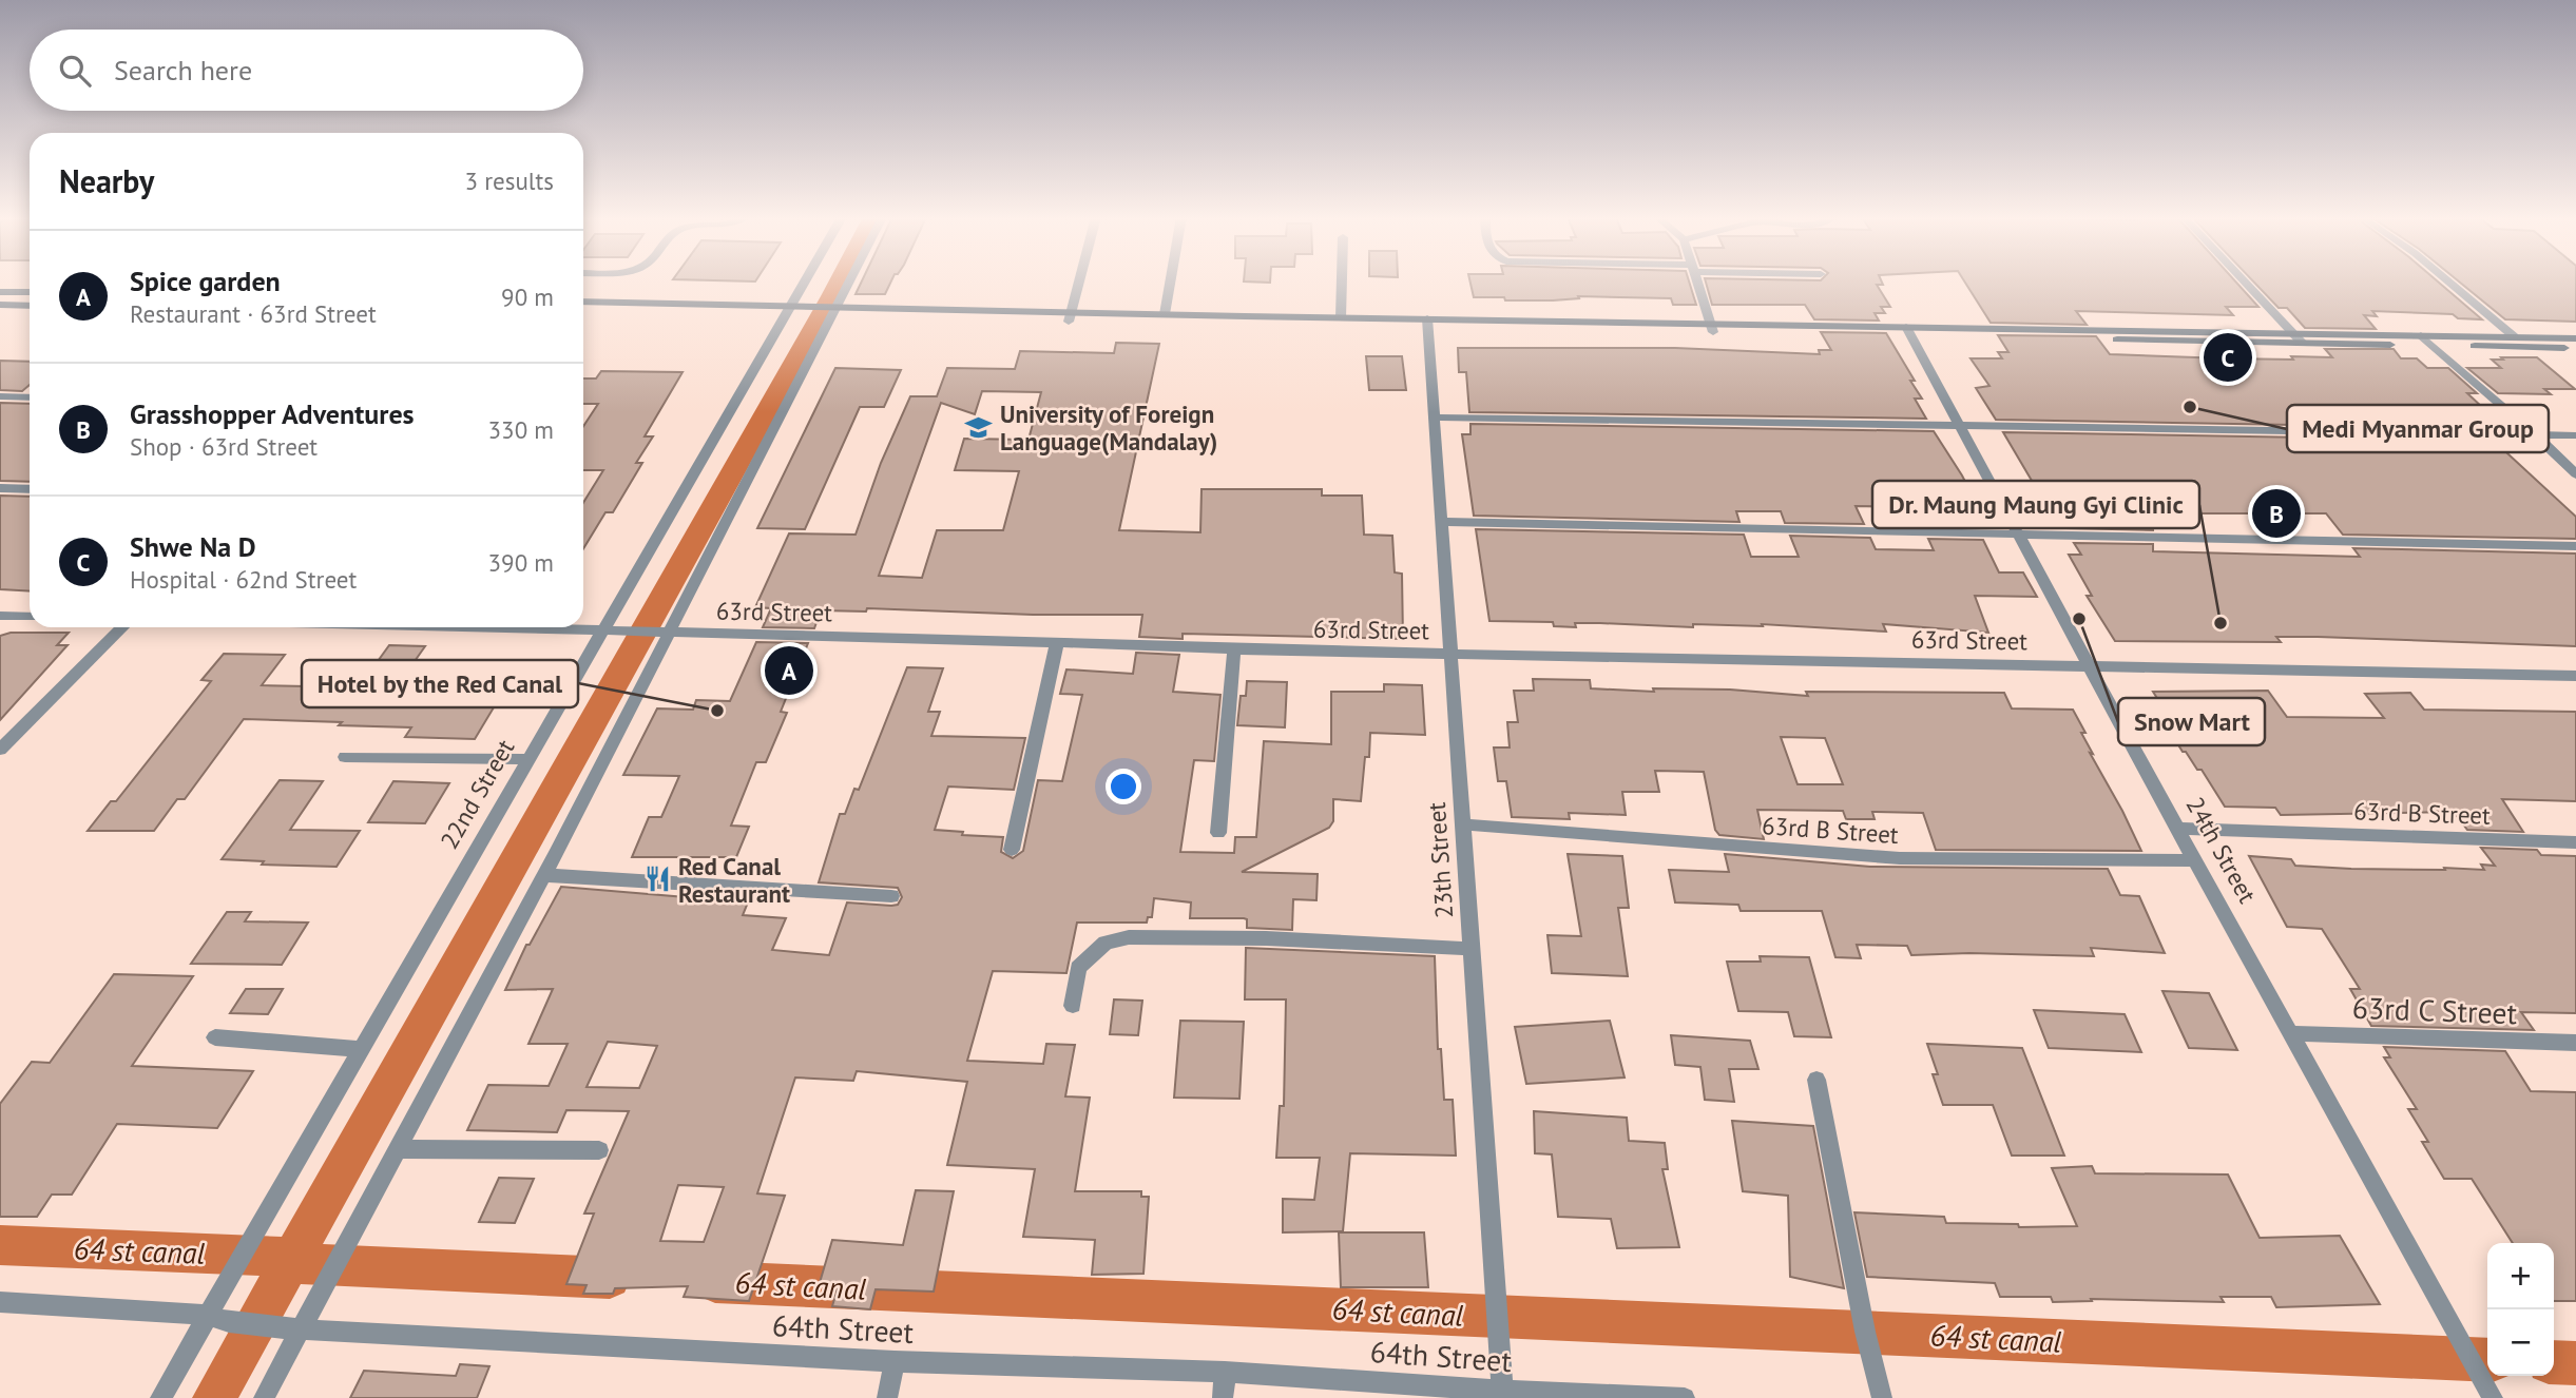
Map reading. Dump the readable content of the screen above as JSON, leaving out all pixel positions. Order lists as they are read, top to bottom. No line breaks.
{"streets":{"street":["63rd Street","22nd Street","63rd B Street","24th Street","23th Street","63rd C Street","64th Street"]},"crossings":[["63rd Street","22nd Street"],["63rd Street","24th Street"],["63rd Street","23th Street"],["22nd Street","64th Street"],["63rd B Street","24th Street"],["63rd B Street","23th Street"],["24th Street","63rd C Street"],["23th Street","64th Street"]],"water":["64 st canal"],"places":{"other":["Medi Myanmar Group","Snow Mart","Dr. Maung Maung Gyi Clinic","Hotel by the Red Canal"],"school or university":["University of Foreign Language(Mandalay)"],"restaurant":["Red Canal Restaurant"]},"page":{"search":"Search here","heading":["Nearby","3 results"],"list":[{"mark":"A","name":"Spice garden","note":"Restaurant · 63rd Street","value":"90 m"},{"mark":"B","name":"Grasshopper Adventures","note":"Shop · 63rd Street","value":"330 m"},{"mark":"C","name":"Shwe Na D","note":"Hospital · 62nd Street","value":"390 m"}],"pins":["C","B","A"],"map_buttons":["+","−"]}}
